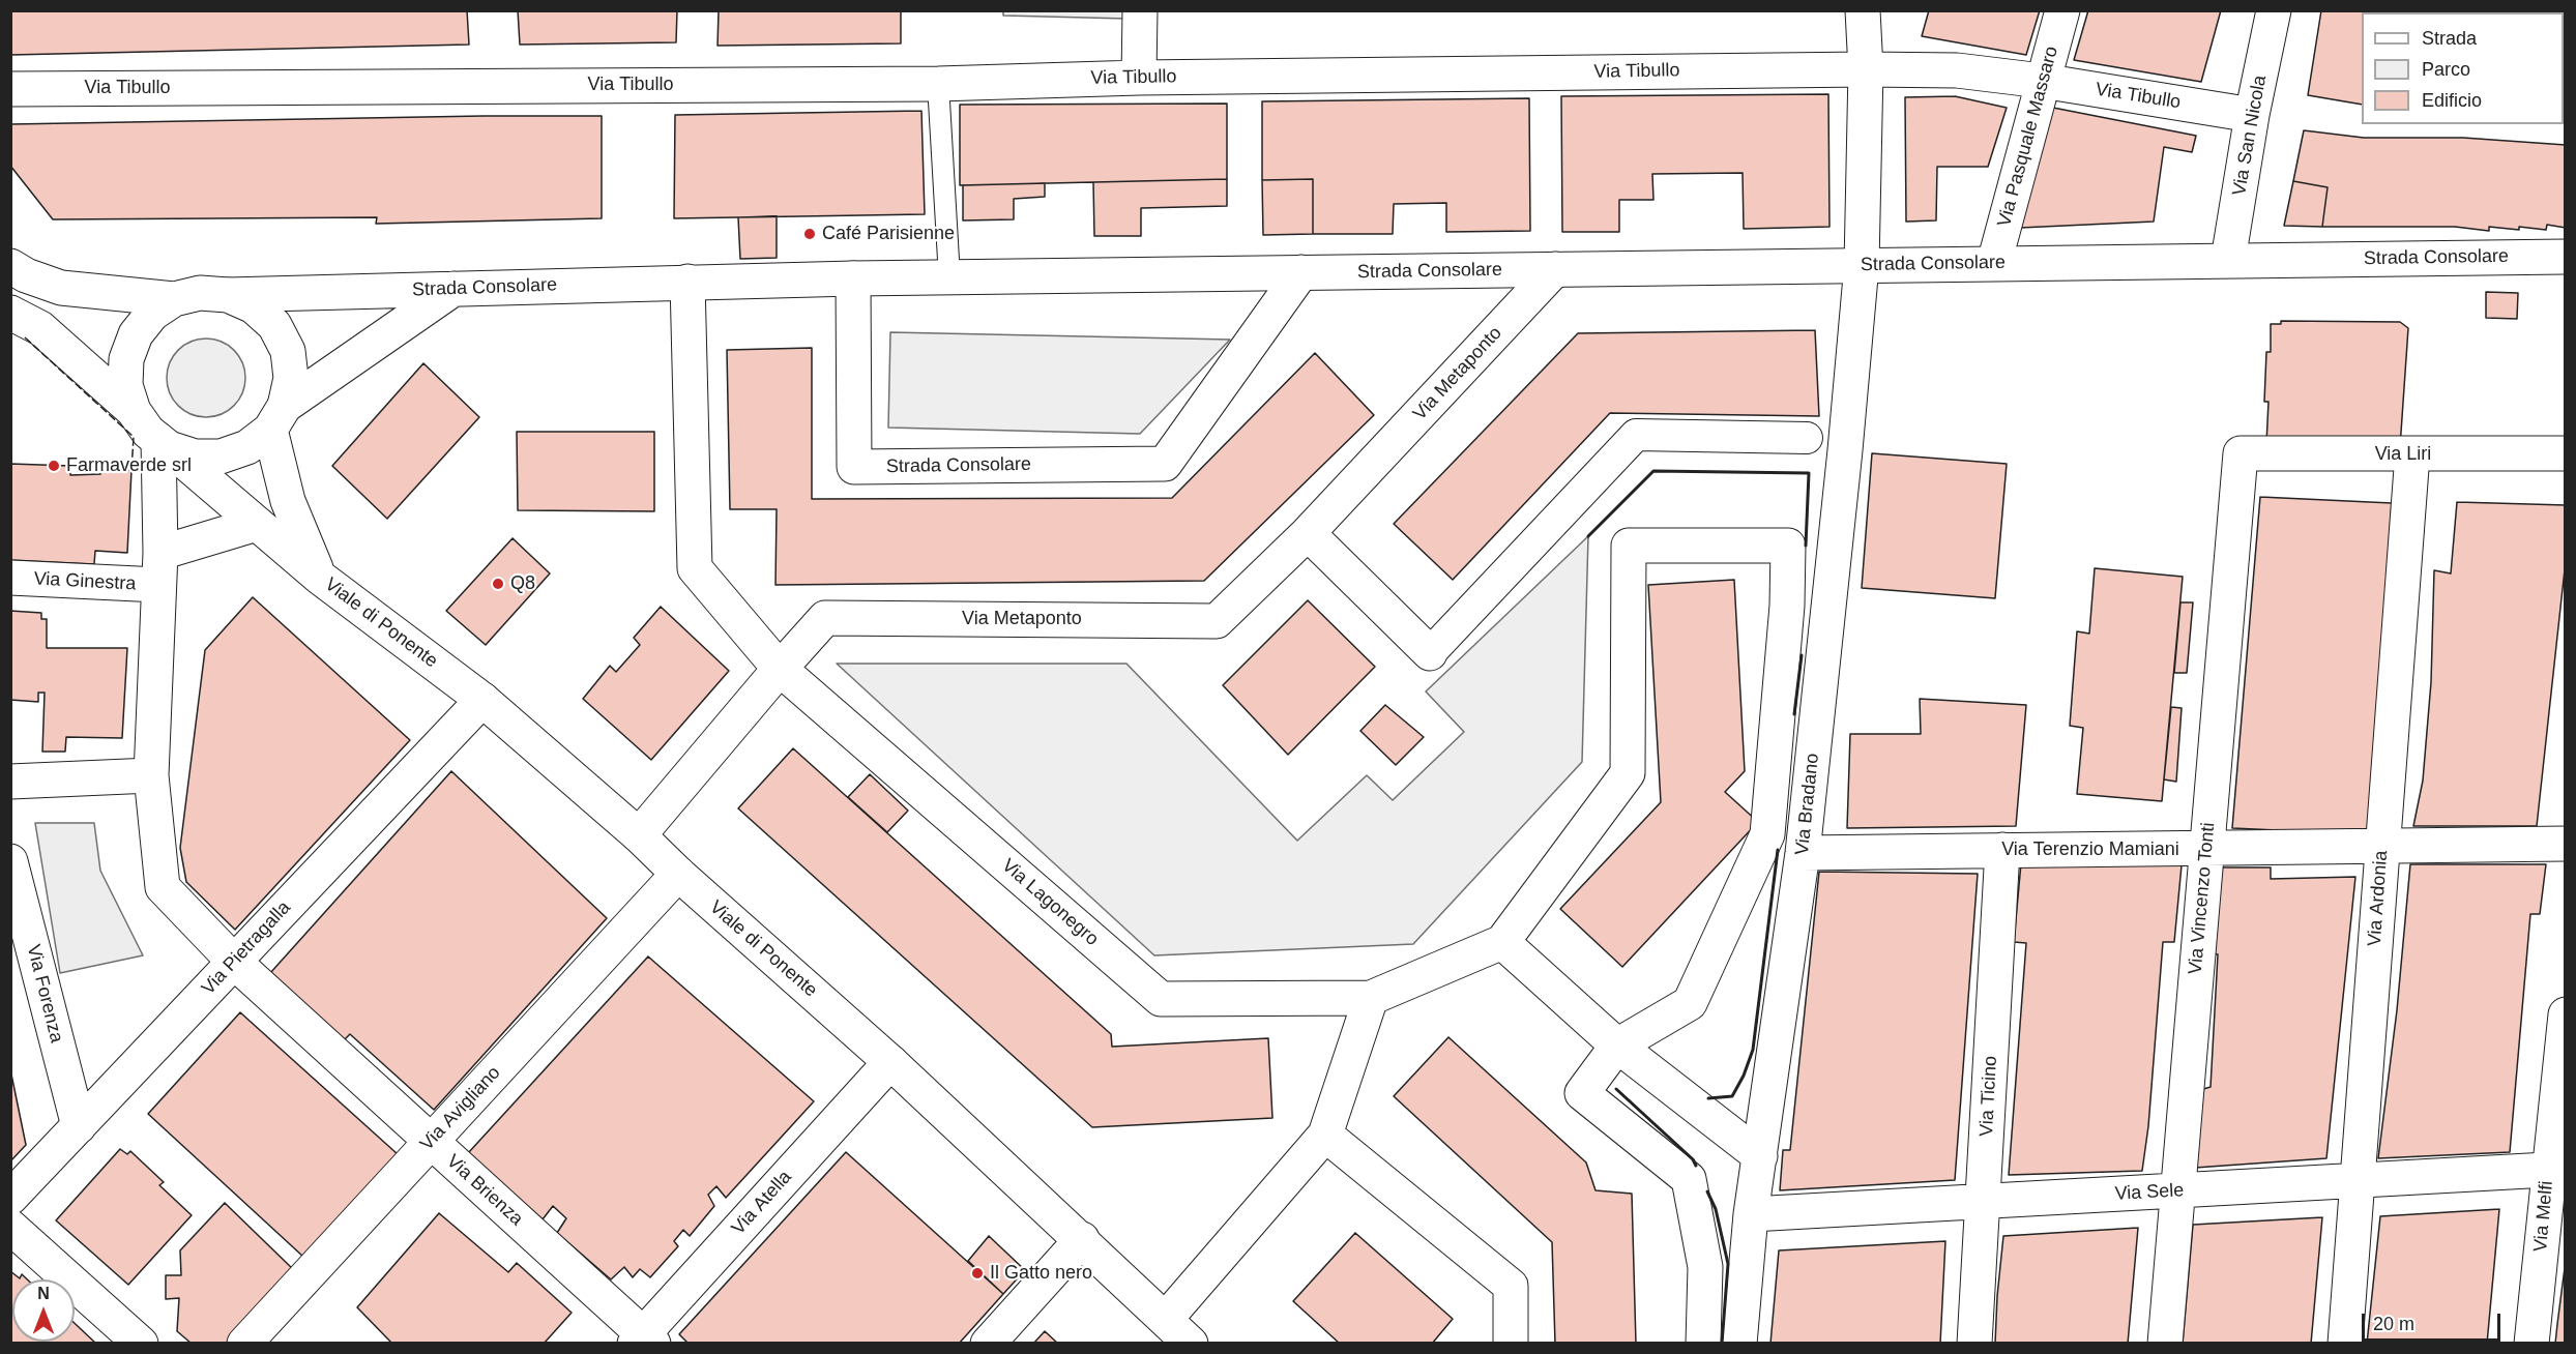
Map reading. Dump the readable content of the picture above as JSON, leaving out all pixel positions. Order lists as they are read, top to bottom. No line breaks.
{"streets":{"street":["Via Tibullo","Via San Nicola","Via Pasquale Massaro","Strada Consolare","Via Metaponto","Via Liri","Via Ginestra","Viale di Ponente","Via Bradano","Via Terenzio Mamiani","Via Vincenzo Tonti","Via Ardonia","Via Lagonegro","Via Pietragalla","Via Forenza","Via Ticino","Via Avigliano","Via Brienza","Via Sele","Via Atella","Via Melfi"]},"crossings":[["Via Tibullo","Via San Nicola"],["Via Tibullo","Via Pasquale Massaro"],["Via Tibullo","Via Bradano"],["Via San Nicola","Strada Consolare"],["Via Pasquale Massaro","Strada Consolare"],["Strada Consolare","Via Metaponto"],["Strada Consolare","Viale di Ponente"],["Strada Consolare","Via Bradano"],["Via Metaponto","Viale di Ponente"],["Via Metaponto","Via Lagonegro"],["Via Liri","Via Vincenzo Tonti"],["Via Liri","Via Ardonia"],["Viale di Ponente","Via Pietragalla"],["Viale di Ponente","Via Avigliano"],["Viale di Ponente","Via Atella"],["Via Bradano","Via Terenzio Mamiani"],["Via Bradano","Via Sele"],["Via Terenzio Mamiani","Via Vincenzo Tonti"],["Via Terenzio Mamiani","Via Ardonia"],["Via Terenzio Mamiani","Via Ticino"],["Via Vincenzo Tonti","Via Sele"],["Via Ardonia","Via Sele"],["Via Pietragalla","Via Forenza"],["Via Pietragalla","Via Brienza"],["Via Ticino","Via Sele"],["Via Avigliano","Via Brienza"],["Via Brienza","Via Atella"],["Via Sele","Via Melfi"]],"places":["Café Parisienne","Farmaverde srl","Q8","Il Gatto nero"],"legend":["Strada","Parco","Edificio"],"scale_bar":"20 m","north":"top"}
